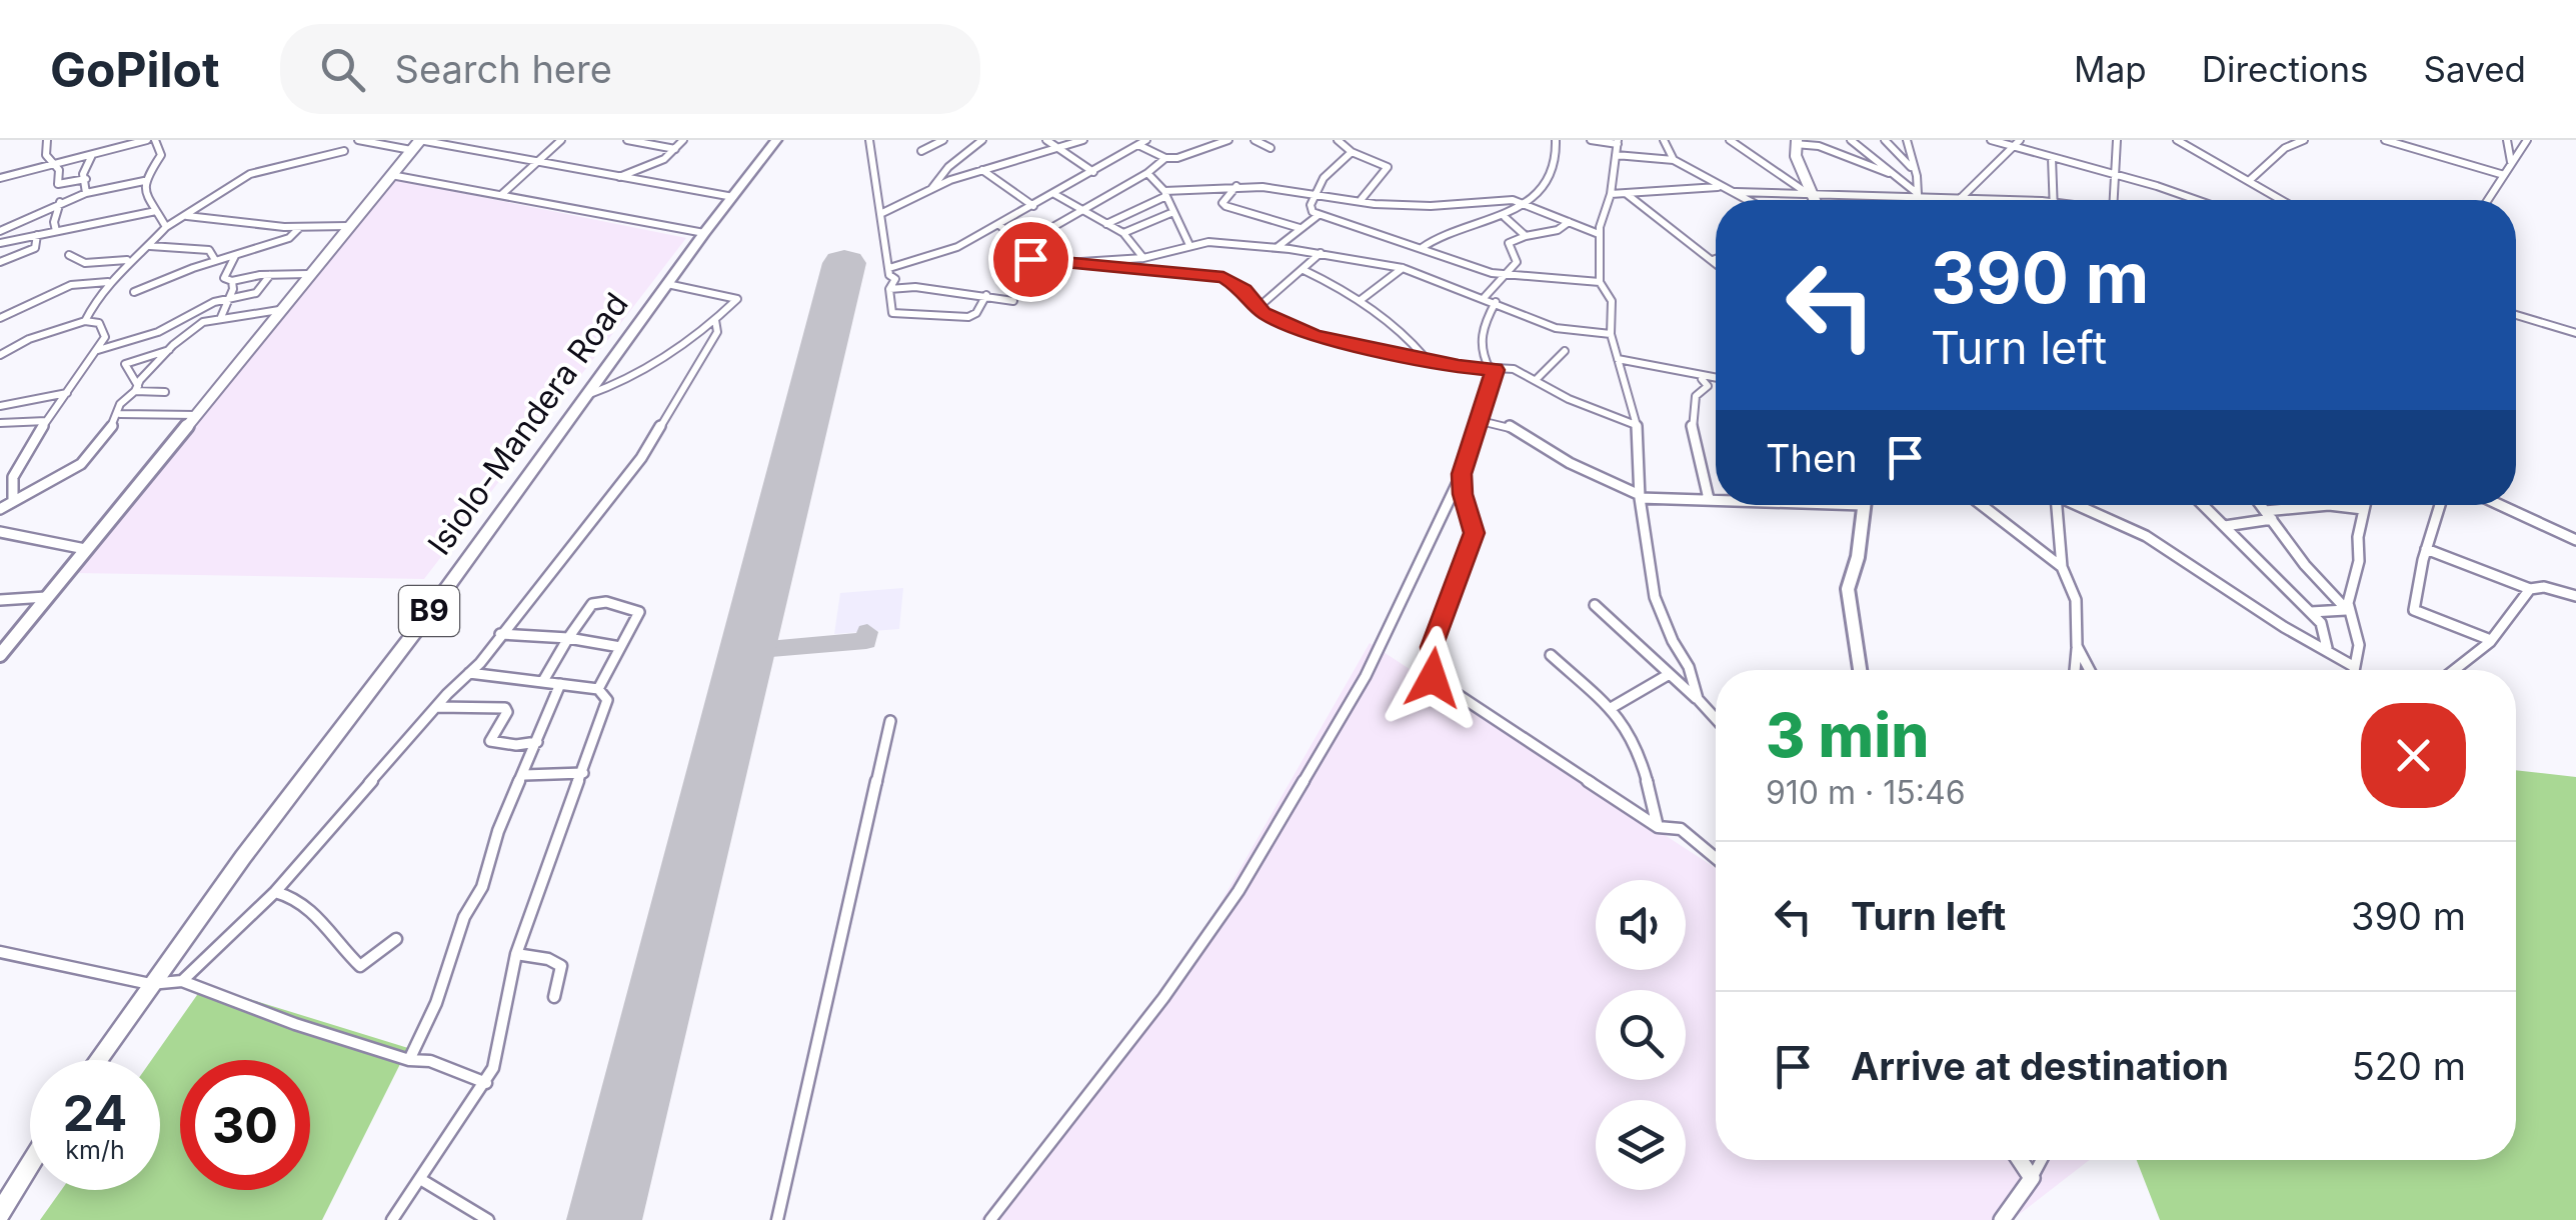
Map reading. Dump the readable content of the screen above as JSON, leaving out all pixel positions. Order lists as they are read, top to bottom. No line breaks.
{"streets":{"highway":["Isiolo-Mandera Road","B9"]},"page":{"header":"GoPilot","search":"Search here","nav":["Map","Directions","Saved"],"turn":["390 m","Turn left"],"then":"Then","heading":["3 min","910 m · 15:46"],"list":[{"name":"Turn left","value":"390 m"},{"name":"Arrive at destination","value":"520 m"}],"speed":"24 km/h","limit":"30"}}
